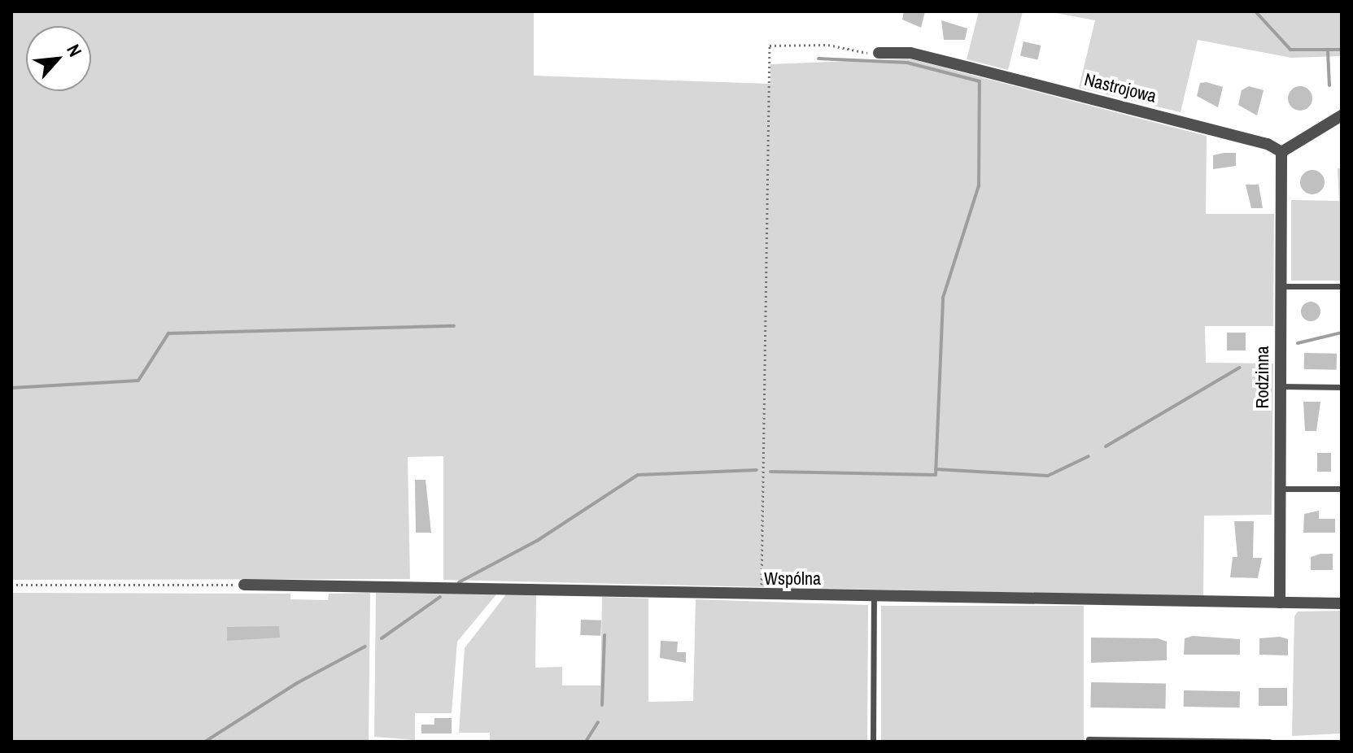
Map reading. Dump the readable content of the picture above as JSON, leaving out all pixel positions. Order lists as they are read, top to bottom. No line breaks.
{"streets":{"street":["Nastrojowa","Rodzinna","Wspólna"]},"crossings":[["Nastrojowa","Rodzinna"],["Rodzinna","Wspólna"]],"north":"top right"}
